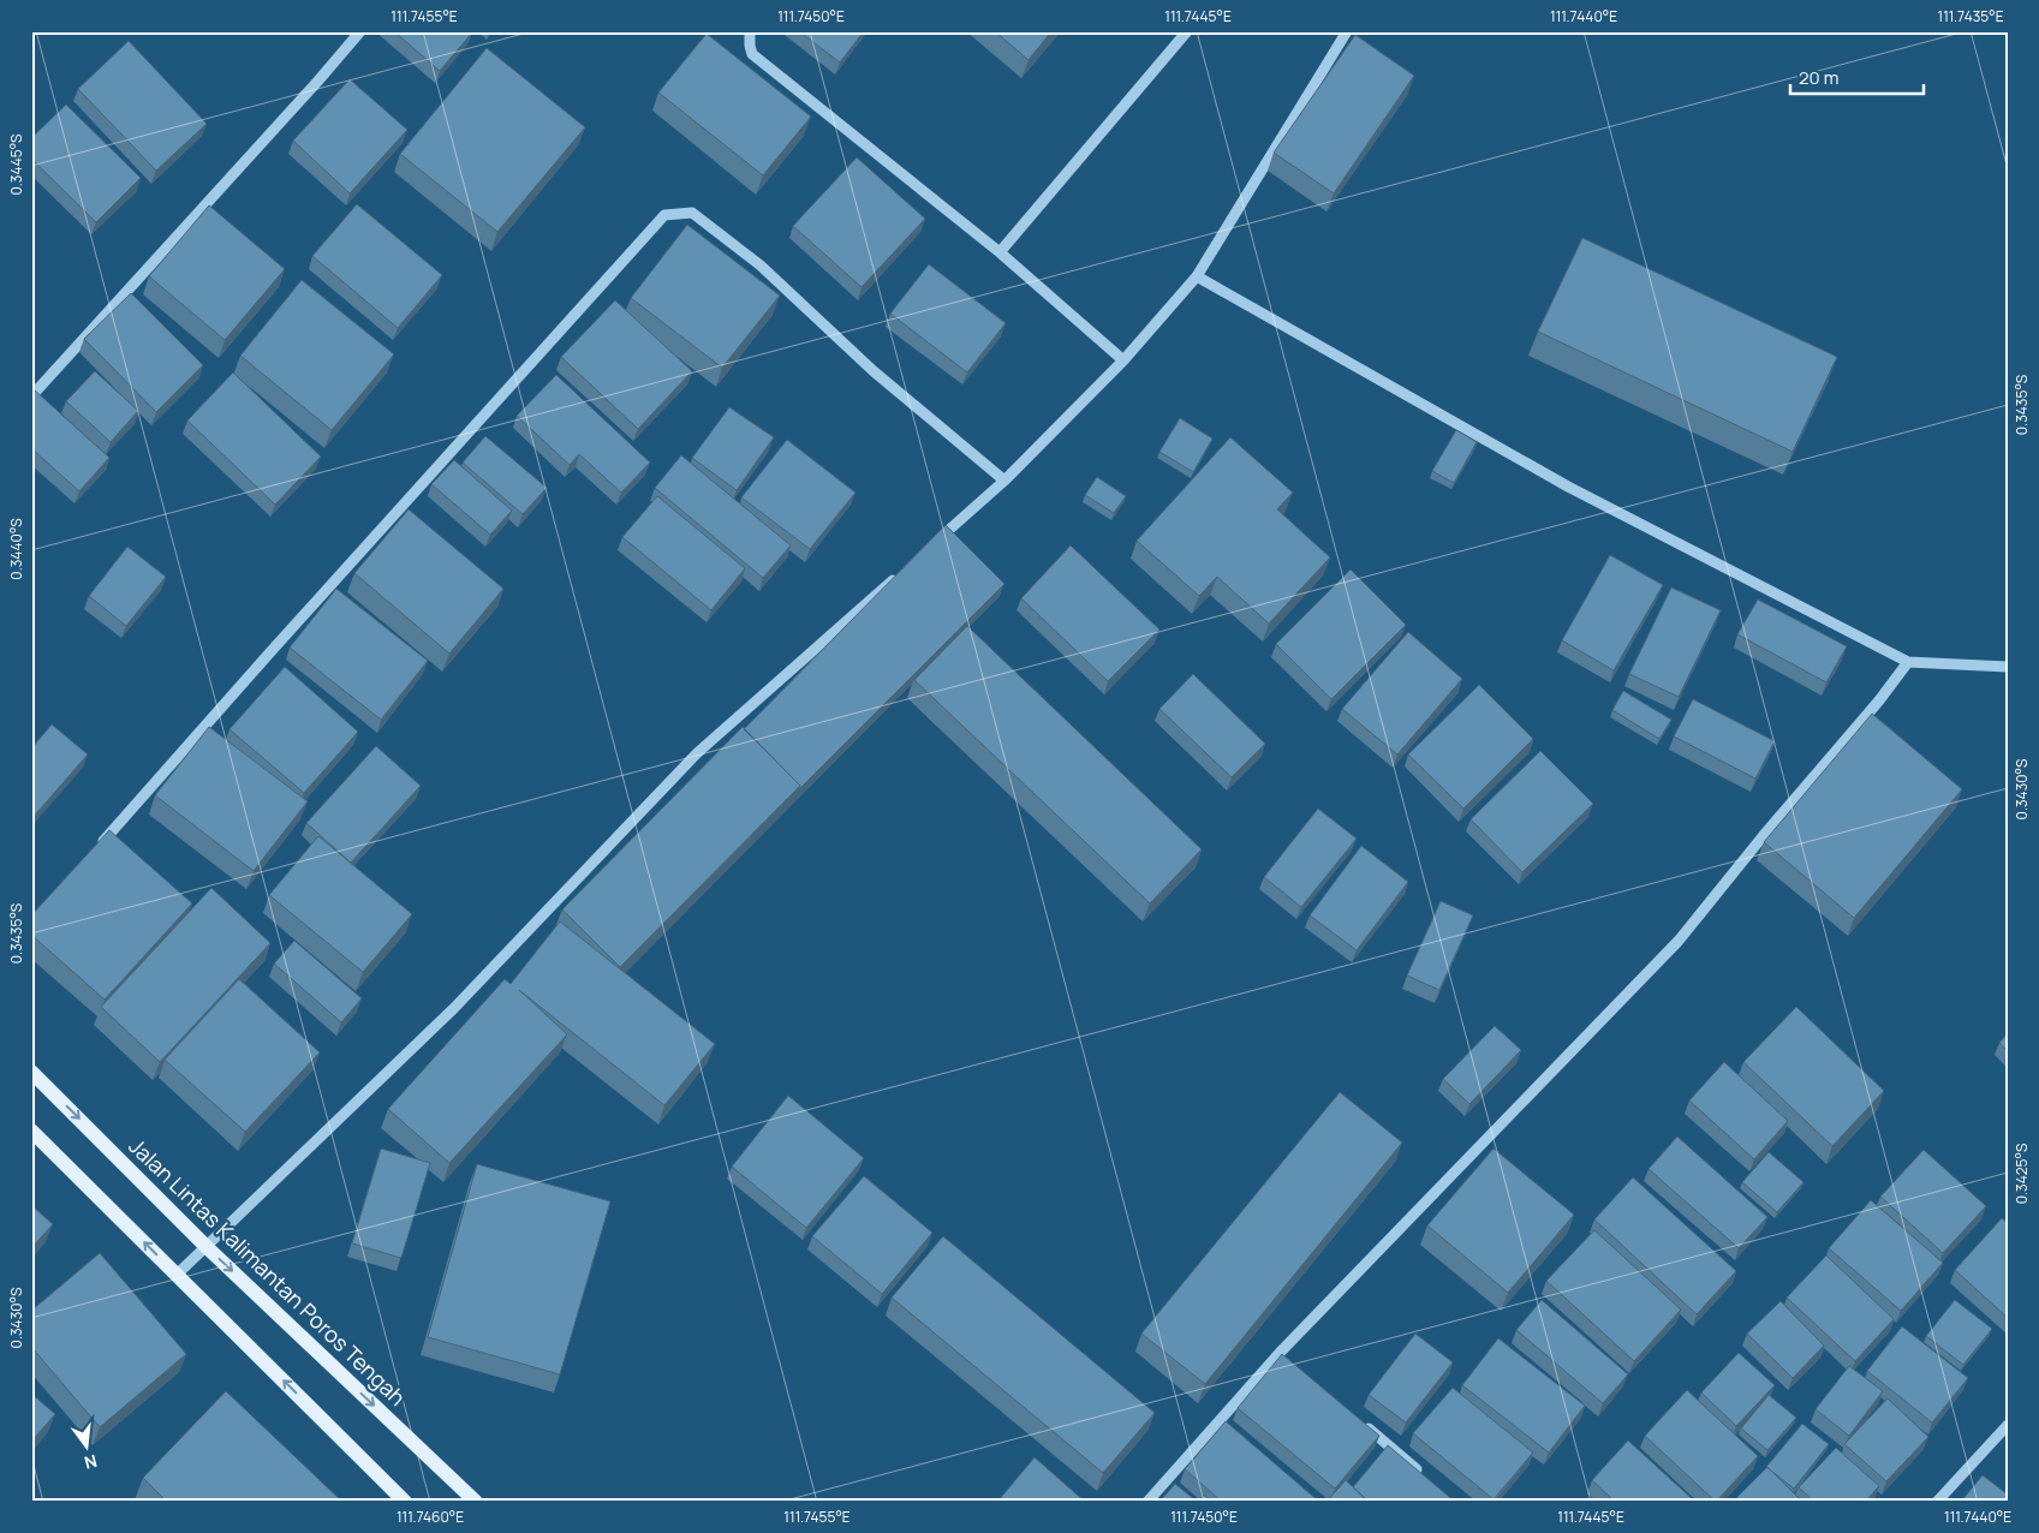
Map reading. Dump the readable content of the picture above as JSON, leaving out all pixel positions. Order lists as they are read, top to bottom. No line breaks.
{"streets":{"main road":["Jalan Lintas Kalimantan Poros Tengah"]},"scale_bar":"20 m","north":"bottom","coordinates":["111.7455°E","111.7450°E","111.7445°E","111.7440°E","111.7435°E","0.3445°S","0.3435°S","0.3440°S","0.3430°S","0.3425°S","111.7460°E"]}
